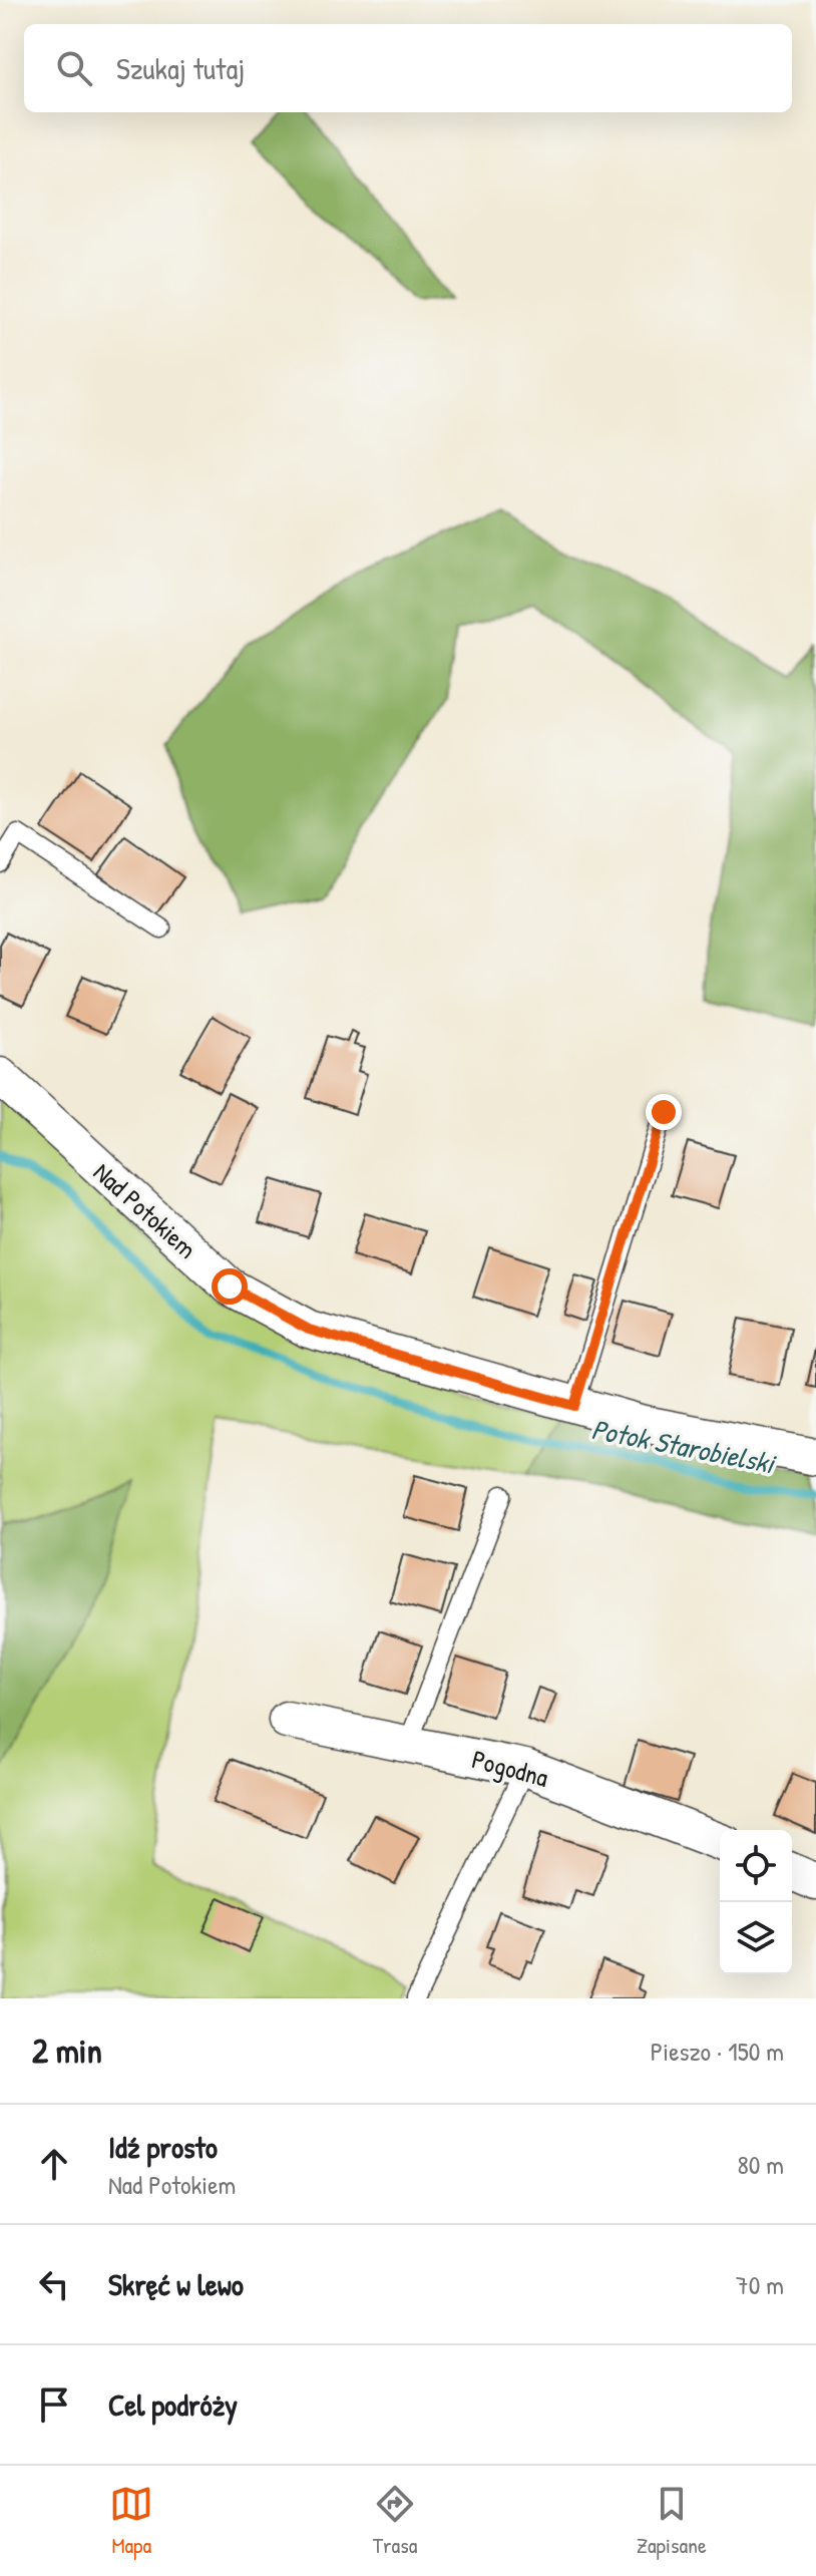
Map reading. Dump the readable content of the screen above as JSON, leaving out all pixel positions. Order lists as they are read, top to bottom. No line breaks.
{"streets":{"street":["Nad Potokiem","Pogodna"]},"water":["Potok Starobielski"],"page":{"search":"Szukaj tutaj","heading":["2 min","Pieszo · 150 m"],"list":[["Idź prosto","Nad Potokiem","80 m"],["Skręć w lewo","70 m"],"Cel podróży"],"nav":["Mapa","Trasa","Zapisane"]}}
